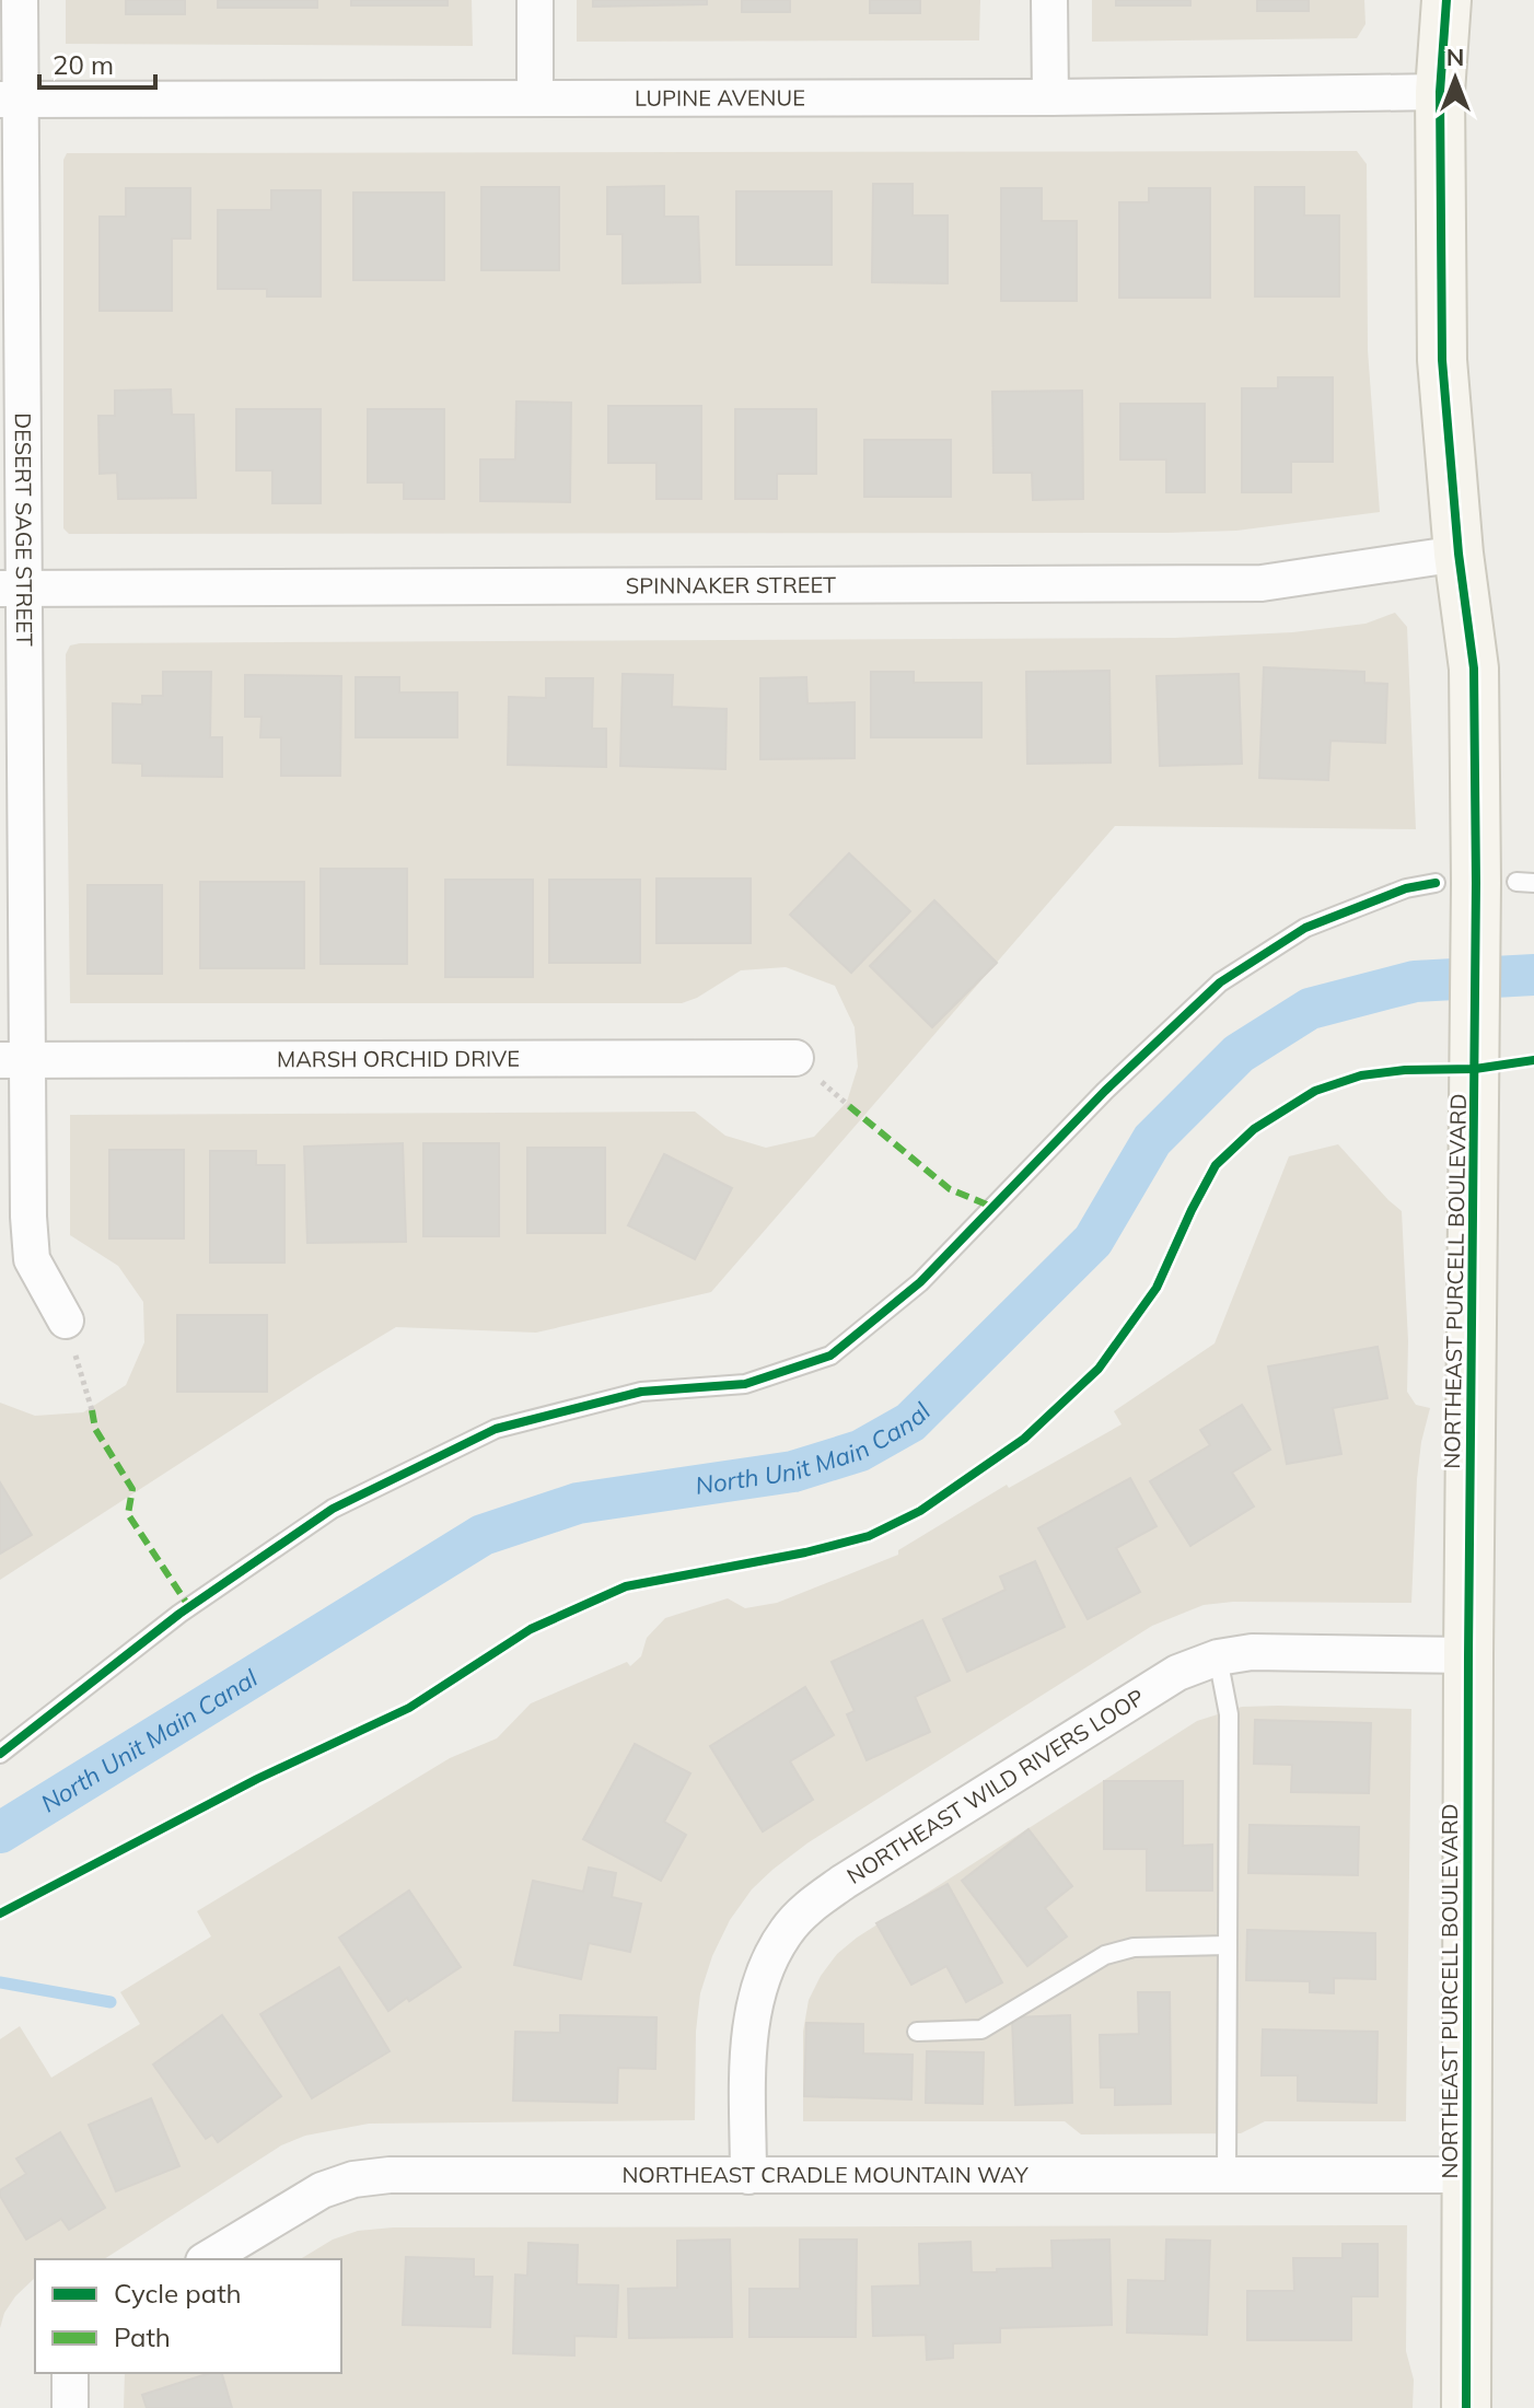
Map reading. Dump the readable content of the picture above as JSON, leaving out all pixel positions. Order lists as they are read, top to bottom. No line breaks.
{"streets":{"street":["LUPINE AVENUE","DESERT SAGE STREET","SPINNAKER STREET","MARSH ORCHID DRIVE","NORTHEAST PURCELL BOULEVARD","NORTHEAST WILD RIVERS LOOP","NORTHEAST CRADLE MOUNTAIN WAY"]},"crossings":[["LUPINE AVENUE","DESERT SAGE STREET"],["LUPINE AVENUE","NORTHEAST PURCELL BOULEVARD"],["DESERT SAGE STREET","SPINNAKER STREET"],["DESERT SAGE STREET","MARSH ORCHID DRIVE"],["SPINNAKER STREET","NORTHEAST PURCELL BOULEVARD"],["NORTHEAST PURCELL BOULEVARD","NORTHEAST WILD RIVERS LOOP"],["NORTHEAST PURCELL BOULEVARD","NORTHEAST CRADLE MOUNTAIN WAY"],["NORTHEAST WILD RIVERS LOOP","NORTHEAST CRADLE MOUNTAIN WAY"]],"water":["North Unit Main Canal"],"legend":["Cycle path","Path"],"scale_bar":"20 m","north":"top"}
